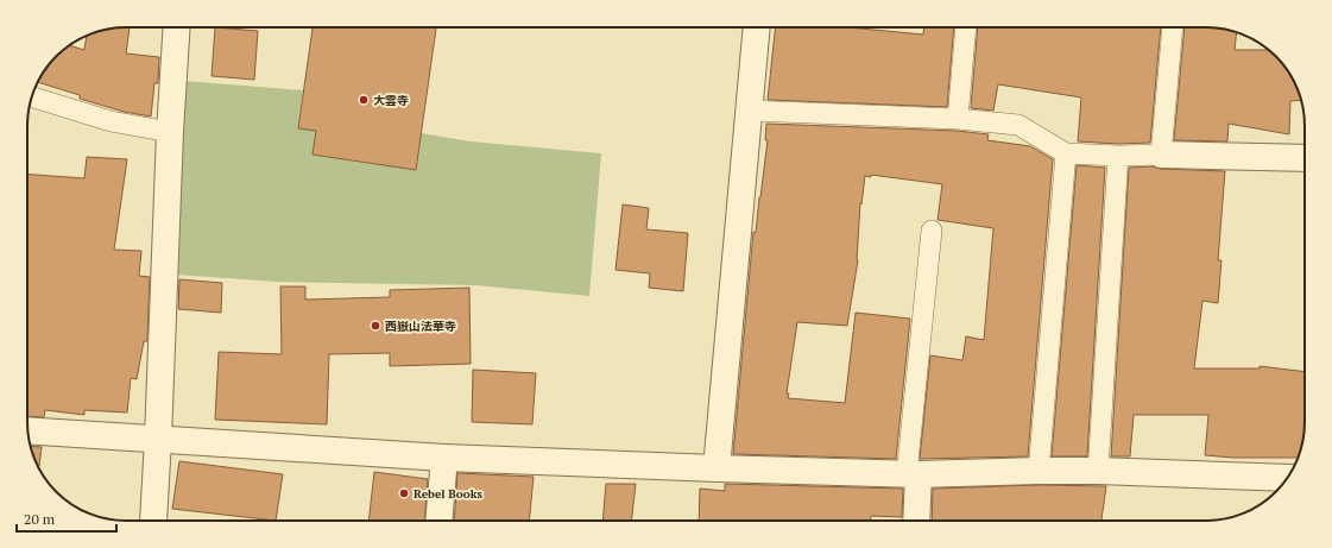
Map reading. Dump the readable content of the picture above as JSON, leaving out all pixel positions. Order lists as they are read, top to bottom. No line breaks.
{"places":["大雲寺","西嶽山法華寺","Rebel Books"],"scale_bar":"20 m"}
